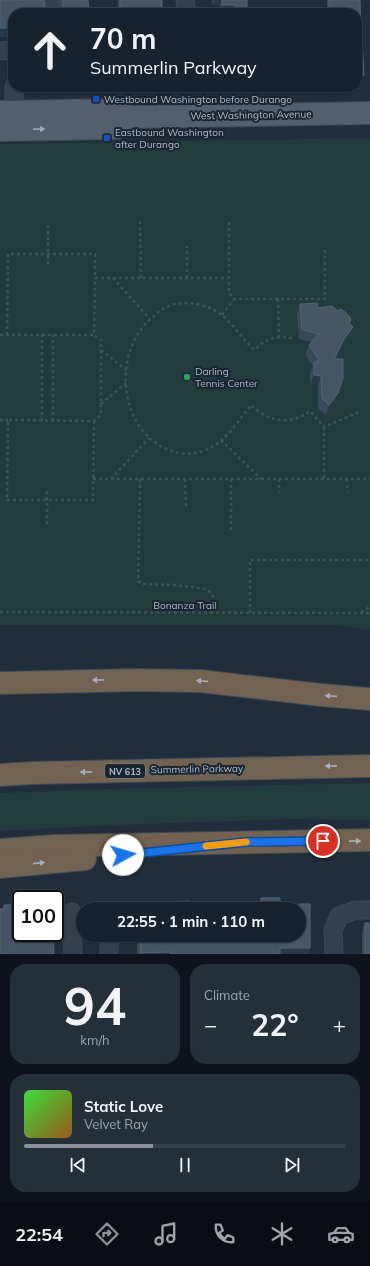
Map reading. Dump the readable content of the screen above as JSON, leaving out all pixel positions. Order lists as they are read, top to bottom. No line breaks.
{"streets":{"highway":["Summerlin Parkway","NV 613"],"main road":["West Washington Avenue"],"path":["Bonanza Trail"]},"places":{"transit":["Westbound Washington before Durango","Eastbound Washington after Durango"],"other":["Darling Tennis Center"]},"page":{"turn":["70 m","Summerlin Parkway"],"limit":"100","trip":"22:55 · 1 min · 110 m","tile":[["94","km/h"],"Climate"],"heat":["−","22°","+"],"song":["Static Love","Velvet Ray"],"tabs":"22:54"}}
